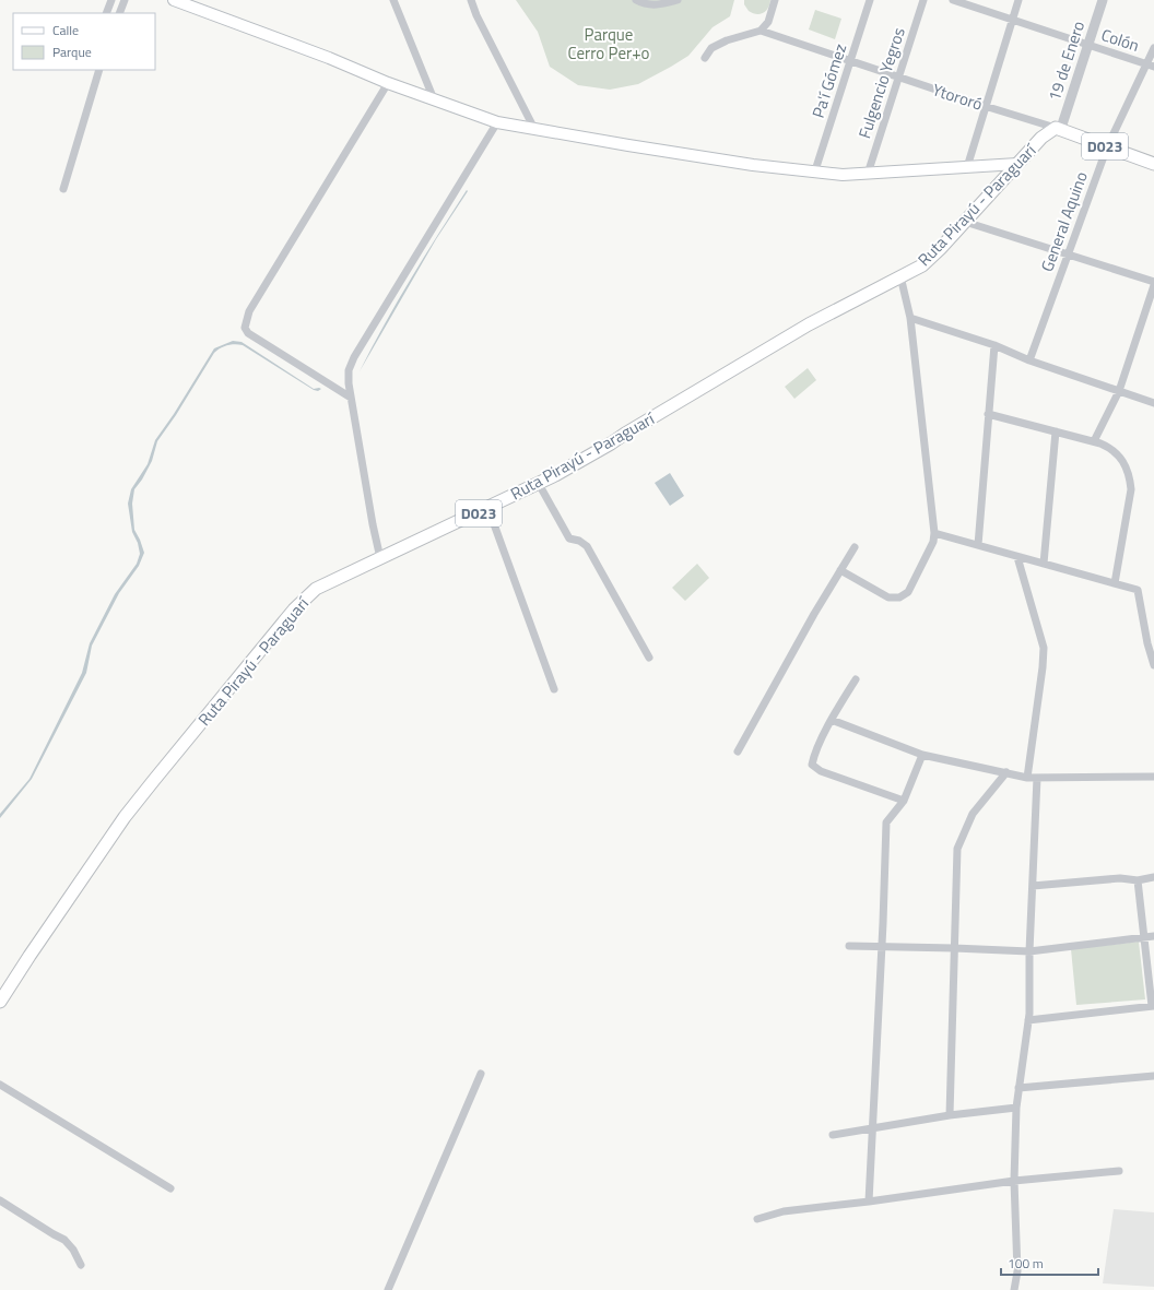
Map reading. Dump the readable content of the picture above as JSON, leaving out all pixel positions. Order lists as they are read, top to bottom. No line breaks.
{"streets":{"main road":["Ytororó","D023","Ruta Pirayú - Paraguarí"],"street":["Colón","19 de Enero","Pa'í Gómez","Fulgencio Yegros","General Aquino"]},"crossings":[["Colón","19 de Enero"],["Colón","General Aquino"],["19 de Enero","Ytororó"],["19 de Enero","Ruta Pirayú - Paraguarí"],["Pa'í Gómez","Ytororó"],["Fulgencio Yegros","Ytororó"],["Ytororó","Ruta Pirayú - Paraguarí"],["Ytororó","General Aquino"]],"parks":["Parque Cerro Per+o"],"legend":["Calle","Parque"],"scale_bar":"100 m"}
